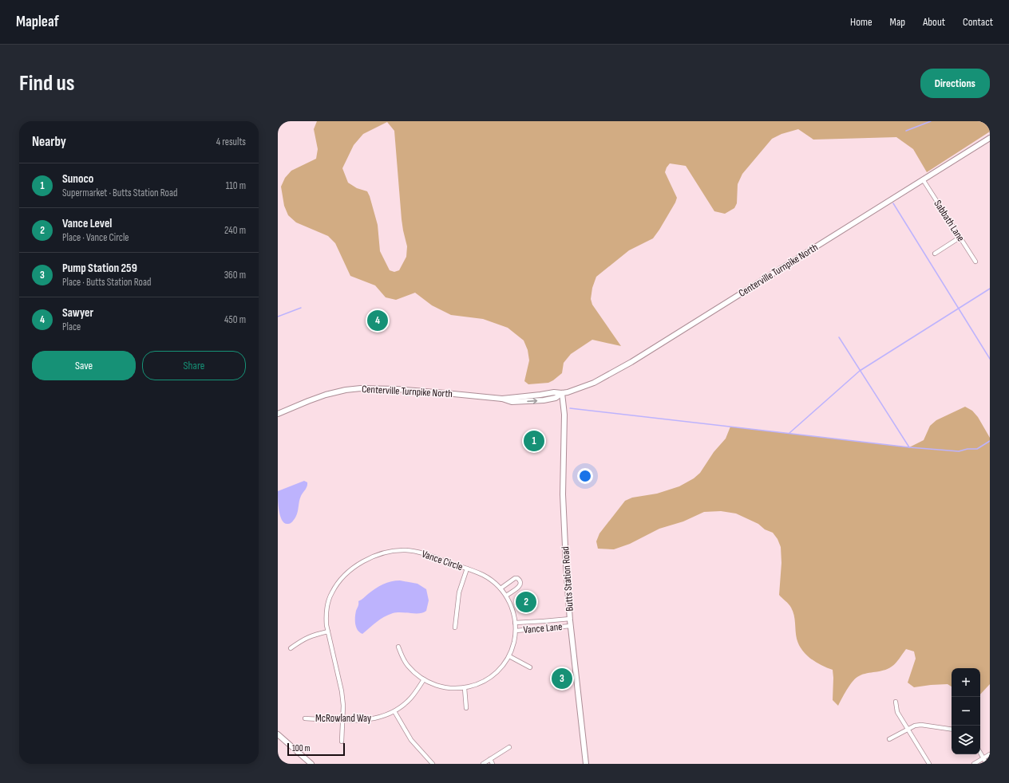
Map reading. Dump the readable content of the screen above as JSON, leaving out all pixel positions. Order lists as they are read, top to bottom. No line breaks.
{"streets":{"main road":["Centerville Turnpike North","Butts Station Road"],"street":["Sabbath Lane","Vance Circle","Vance Lane","McRowland Way"]},"crossings":[["Sabbath Lane","Centerville Turnpike North"],["Centerville Turnpike North","Butts Station Road"],["Vance Circle","Vance Lane"],["Vance Circle","McRowland Way"],["Butts Station Road","Vance Lane"]],"scale_bar":"100 m","page":{"header":"Mapleaf","nav":["Home","Map","About","Contact"],"buttons":["Directions",["Save","Share"]],"title":"Find us","heading":["Nearby","4 results"],"list":[{"mark":"1","name":"Sunoco","note":"Supermarket · Butts Station Road","value":"110 m"},{"mark":"2","name":"Vance Level","note":"Place · Vance Circle","value":"240 m"},{"mark":"3","name":"Pump Station 259","note":"Place · Butts Station Road","value":"360 m"},{"mark":"4","name":"Sawyer","note":"Place","value":"450 m"}],"pins":["4","1","2","3"],"map_buttons":["+","−"],"scale":"100 m"}}
